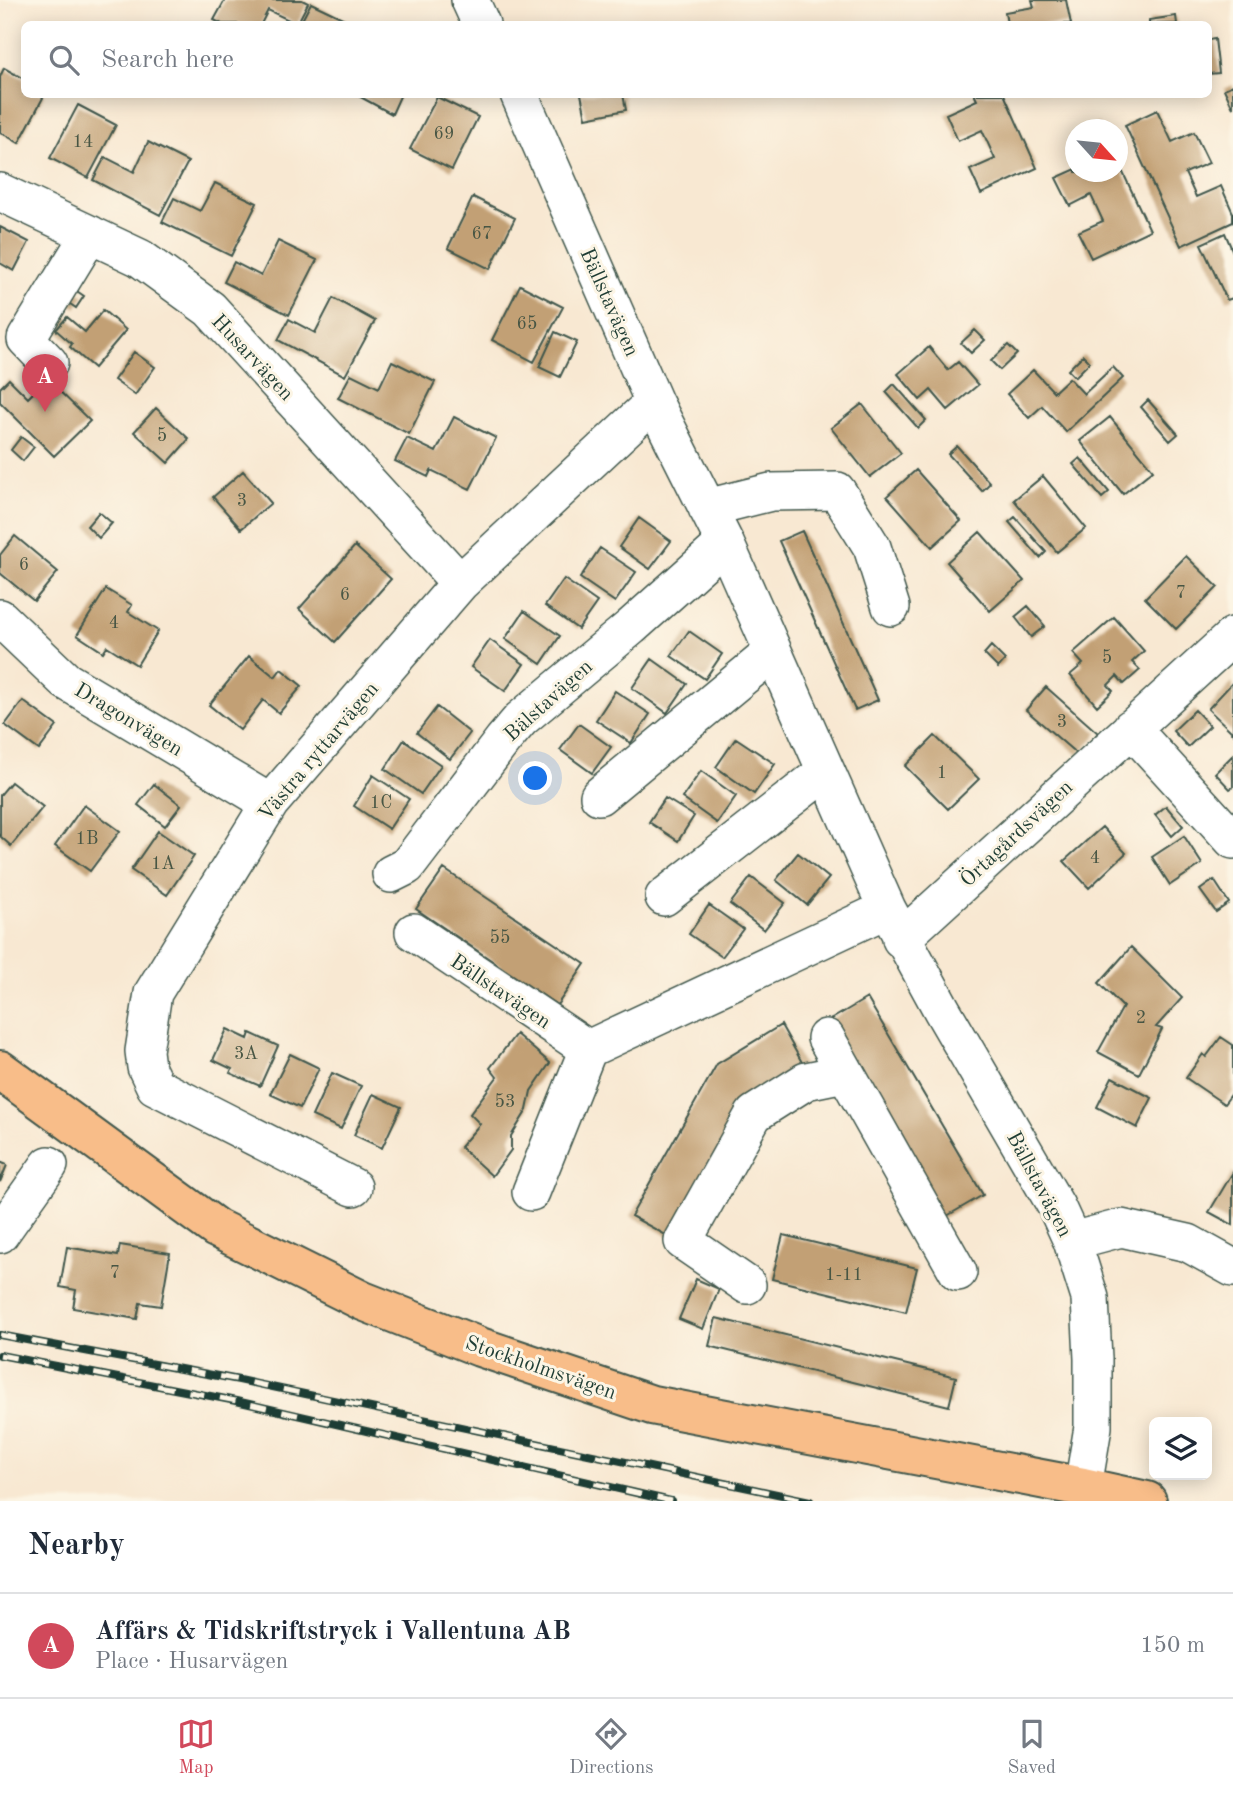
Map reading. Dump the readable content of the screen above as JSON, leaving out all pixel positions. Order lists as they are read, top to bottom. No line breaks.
{"streets":{"main road":["Stockholmsvägen"],"street":["Bällstavägen","Husarvägen","Bälstavägen","Dragonvägen","Västra ryttarvägen","Örtagårdsvägen"]},"crossings":[["Bällstavägen","Bälstavägen"],["Bällstavägen","Västra ryttarvägen"],["Bällstavägen","Örtagårdsvägen"],["Bällstavägen","Stockholmsvägen"],["Husarvägen","Västra ryttarvägen"],["Dragonvägen","Västra ryttarvägen"]],"house_numbers":["69","14","67","65","5","3","6","7","6","4","5","3","1","1C","1B","4","1A","55","2","3A","53","7","1-11"],"north":"bottom right","page":{"search":"Search here","pins":"A","heading":"Nearby","list":[{"mark":"A","name":"Affärs & Tidskriftstryck i Vallentuna AB","note":"Place · Husarvägen","value":"150 m"}],"nav":["Map","Directions","Saved"]}}
